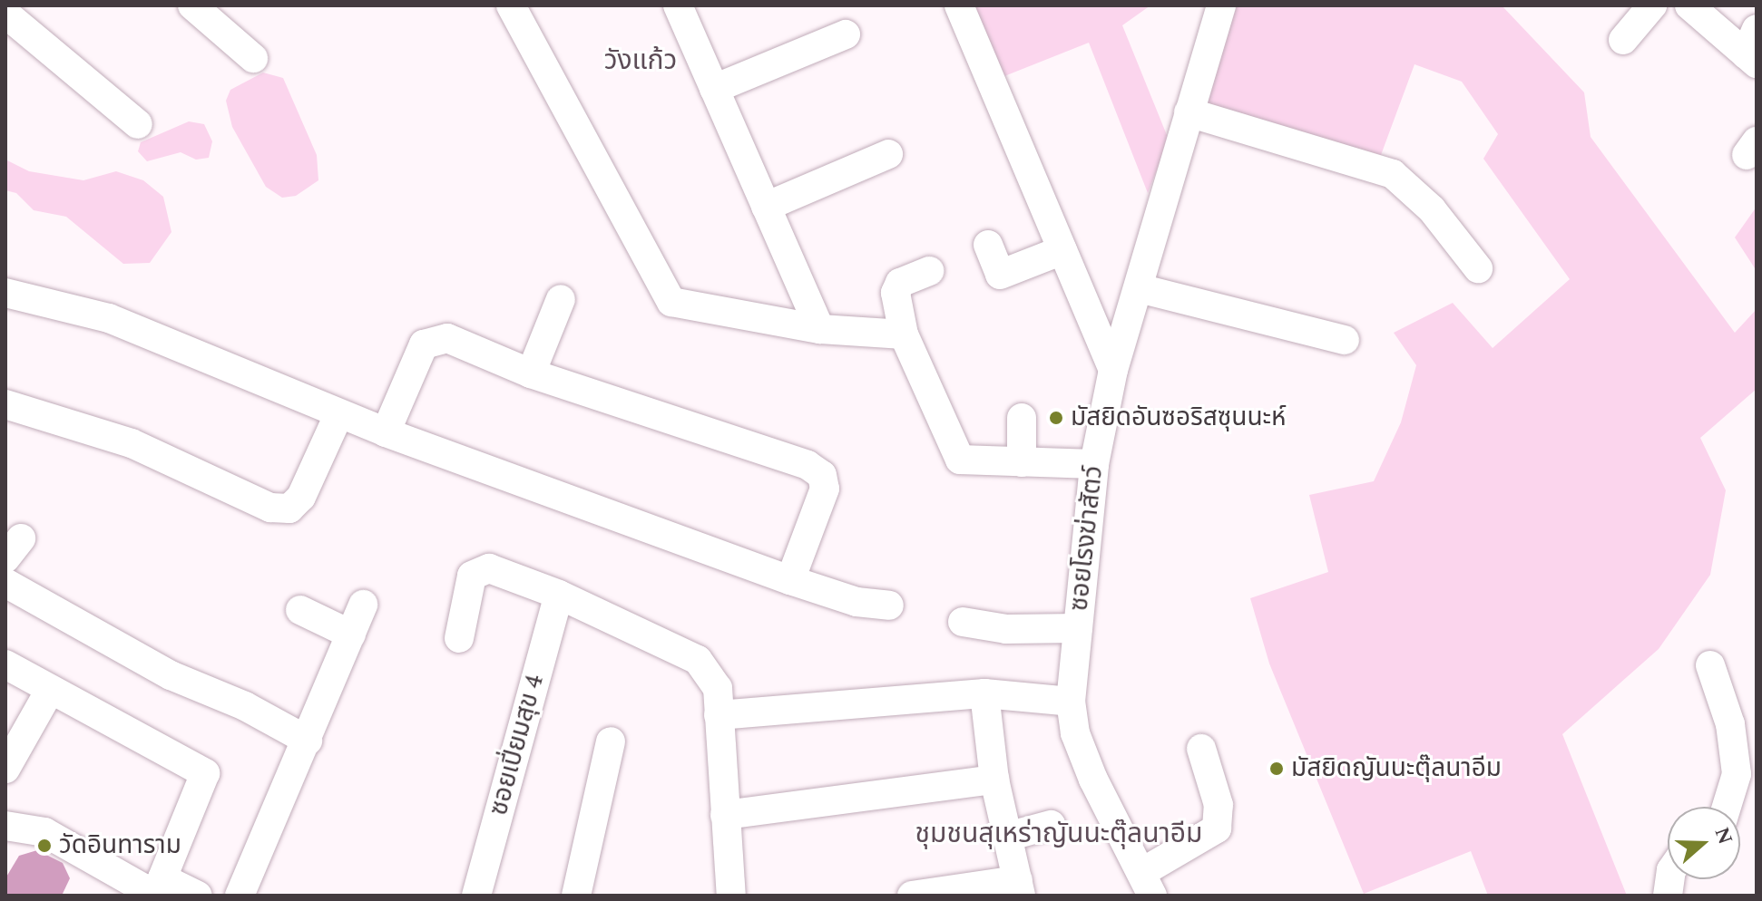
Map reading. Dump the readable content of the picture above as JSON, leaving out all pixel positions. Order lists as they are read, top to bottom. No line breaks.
{"streets":{"street":["ซอยโรงฆ่าสัตว์","ซอยเปี่ยมสุข 4"]},"districts":["วังแก้ว","ชุมชนสุเหร่าญันนะตุ๊ลนาอีม"],"places":["มัสยิดอันซอริสซุนนะห์","มัสยิดญันนะตุ๊ลนาอีม","วัดอินทาราม"],"north":"right"}
